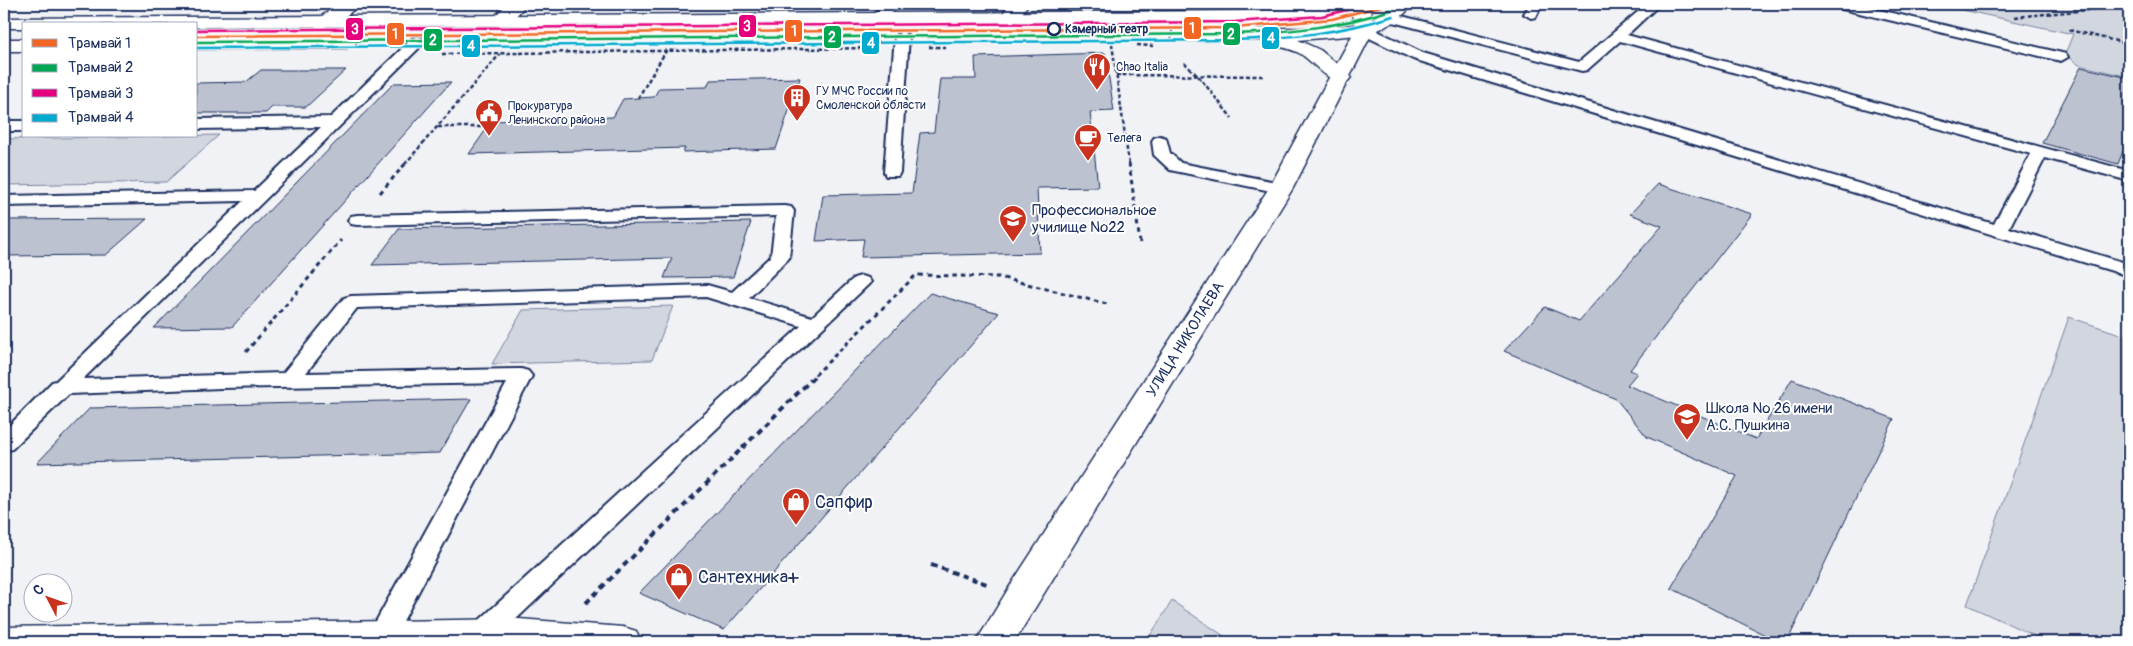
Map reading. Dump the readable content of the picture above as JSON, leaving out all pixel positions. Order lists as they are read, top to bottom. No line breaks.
{"streets":{"main road":["УЛИЦА НИКОЛАЕВА"]},"places":{"other":["Камерный театр"],"restaurant":["Chao Italia"],"building":["ГУ МЧС России по Смоленской области"],"public building":["Прокуратура Ленинского района"],"cafe":["Телега"],"school or university":["Профессиональное училище №22","Школа № 26 имени А.С. Пушкина"],"shop":["Сапфир","Сантехника+"]},"lines":["tram line 1","tram line 3","tram line 2","tram line 4"],"legend":["Трамвай 1","Трамвай 2","Трамвай 3","Трамвай 4"],"north":"top left"}
